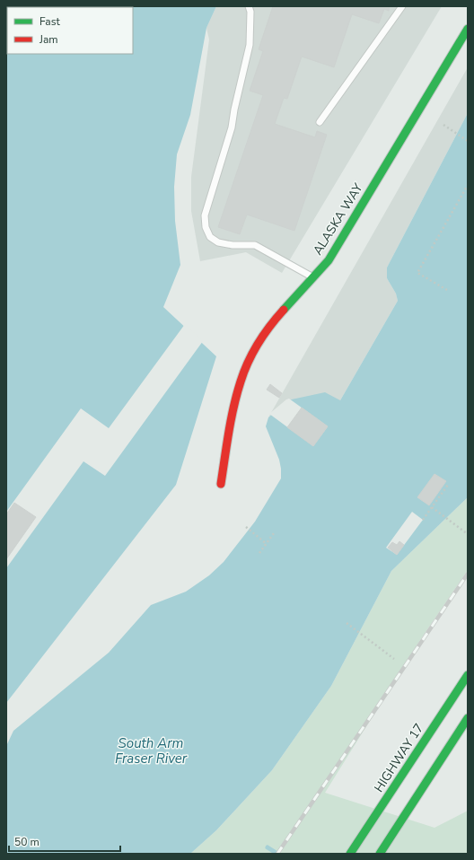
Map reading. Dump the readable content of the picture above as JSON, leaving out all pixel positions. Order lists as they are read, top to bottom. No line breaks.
{"streets":{"main road":["ALASKA WAY","HIGHWAY 17"]},"water":["South Arm Fraser River"],"legend":["Fast","Jam"],"scale_bar":"50 m"}
